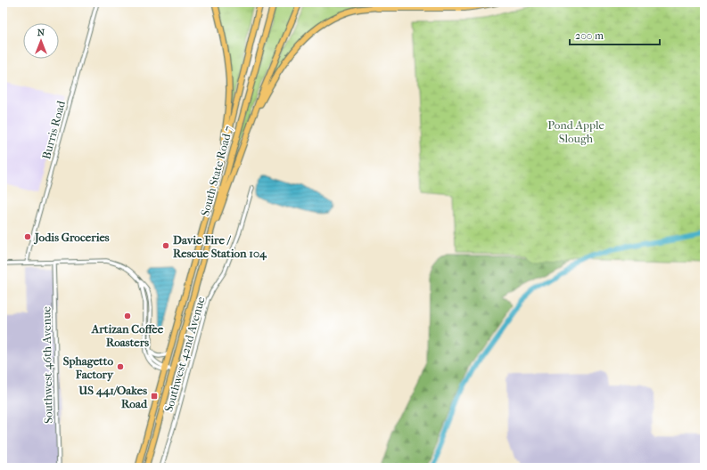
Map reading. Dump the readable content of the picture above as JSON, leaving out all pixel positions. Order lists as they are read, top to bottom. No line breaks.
{"streets":{"main road":["South State Road 7"],"street":["Burris Road","Southwest 42nd Avenue","Southwest 46th Avenue"]},"parks":["Pond Apple Slough"],"places":{"other":["Jodis Groceries","Davie Fire / Rescue Station 104","Artizan Coffee Roasters","Sphagetto Factory"],"transit":["US 441/Oakes Road"]},"scale_bar":"200 m","north":"top"}
